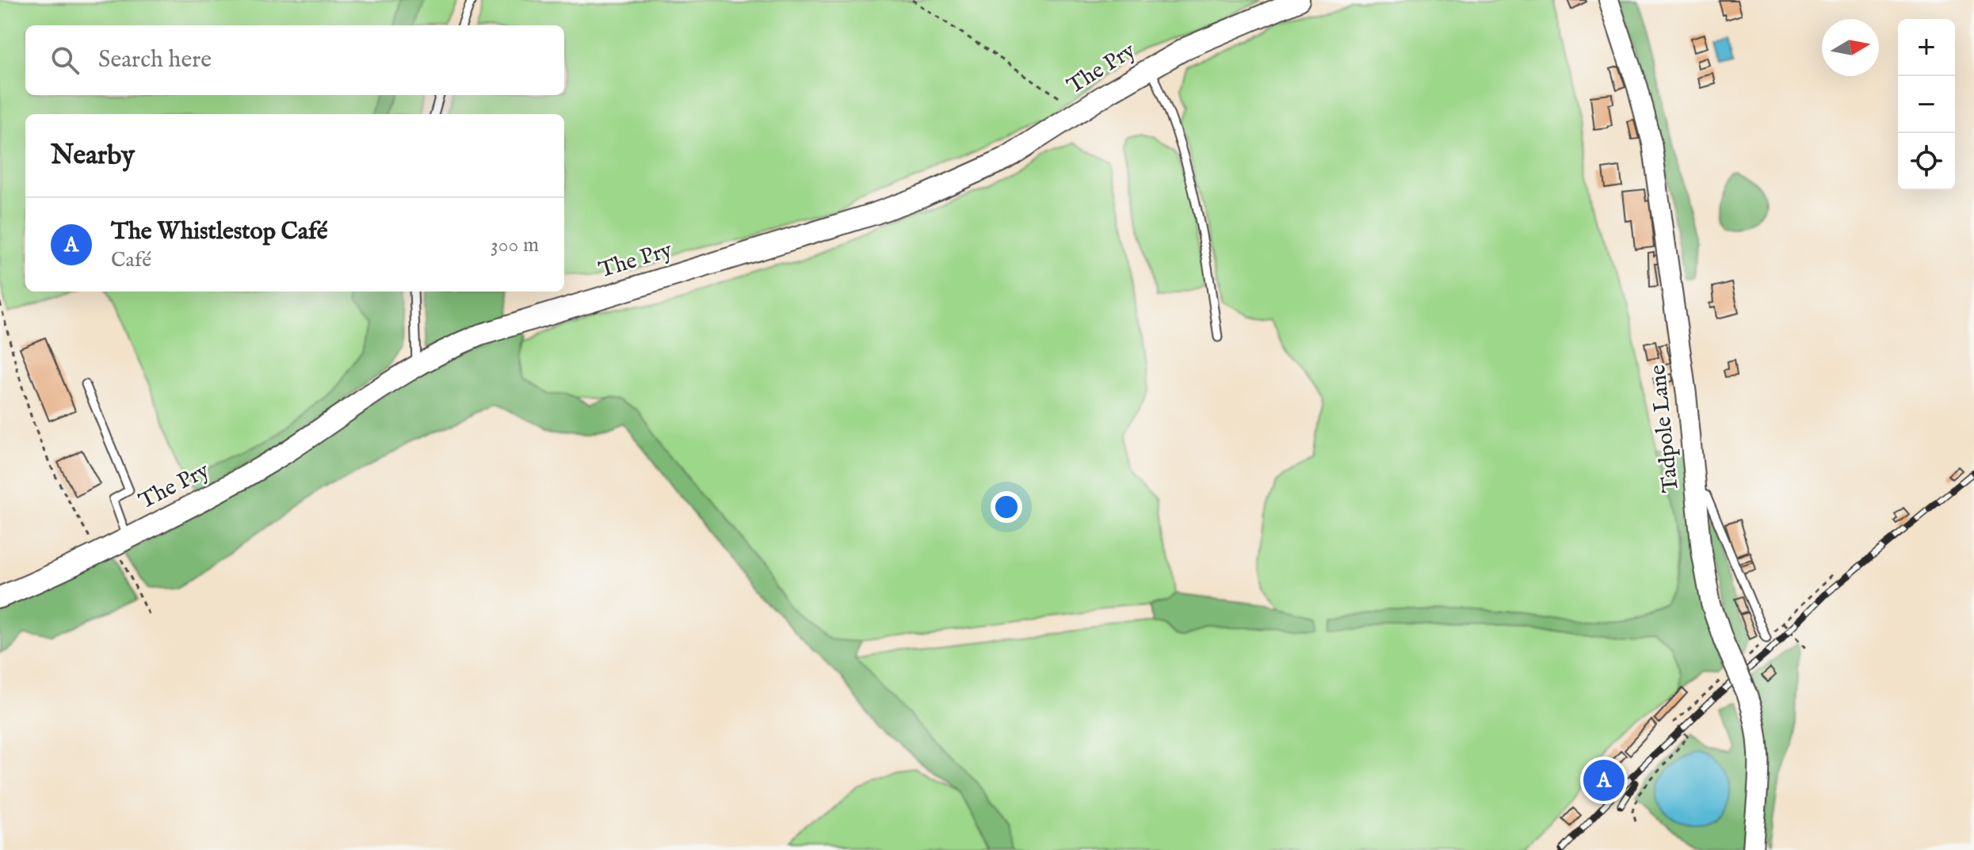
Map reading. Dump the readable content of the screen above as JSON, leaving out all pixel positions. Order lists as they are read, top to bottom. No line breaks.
{"streets":{"main road":["The Pry"],"street":["Tadpole Lane"]},"north":"right","page":{"map_buttons":["+","−"],"search":"Search here","heading":"Nearby","list":[{"mark":"A","name":"The Whistlestop Café","note":"Café","value":"300 m"}],"pins":"A"}}
